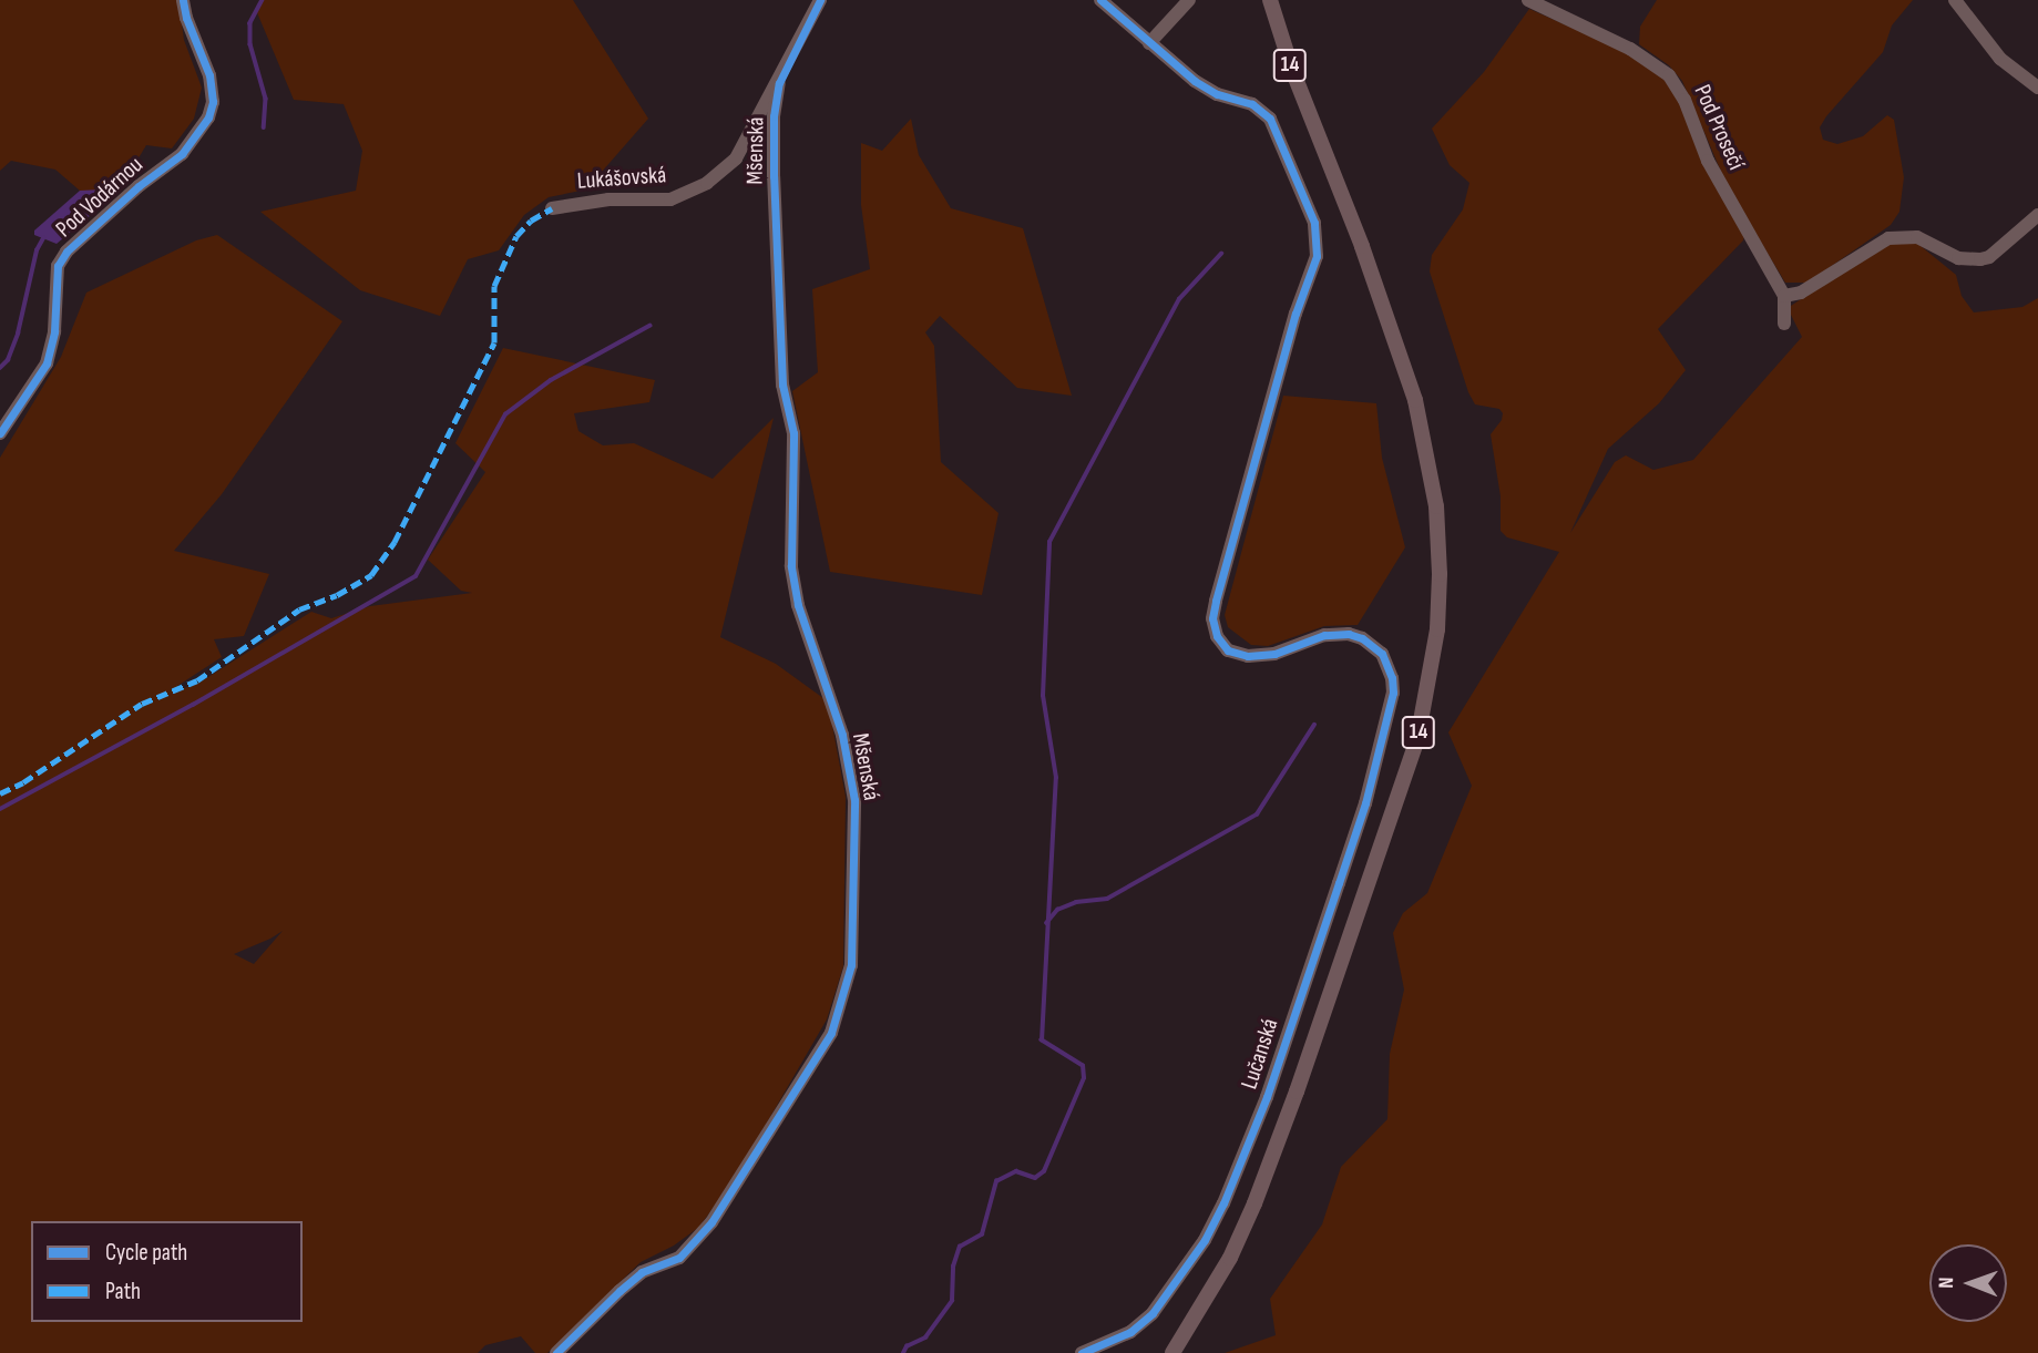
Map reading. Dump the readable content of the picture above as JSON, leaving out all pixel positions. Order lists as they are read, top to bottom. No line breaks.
{"streets":{"main road":["14"],"street":["Pod Prosečí","Mšenská","Lukášovská","Pod Vodárnou","Lučanská"]},"crossings":[["Mšenská","Lukášovská"]],"legend":["Cycle path","Path"],"north":"left"}
